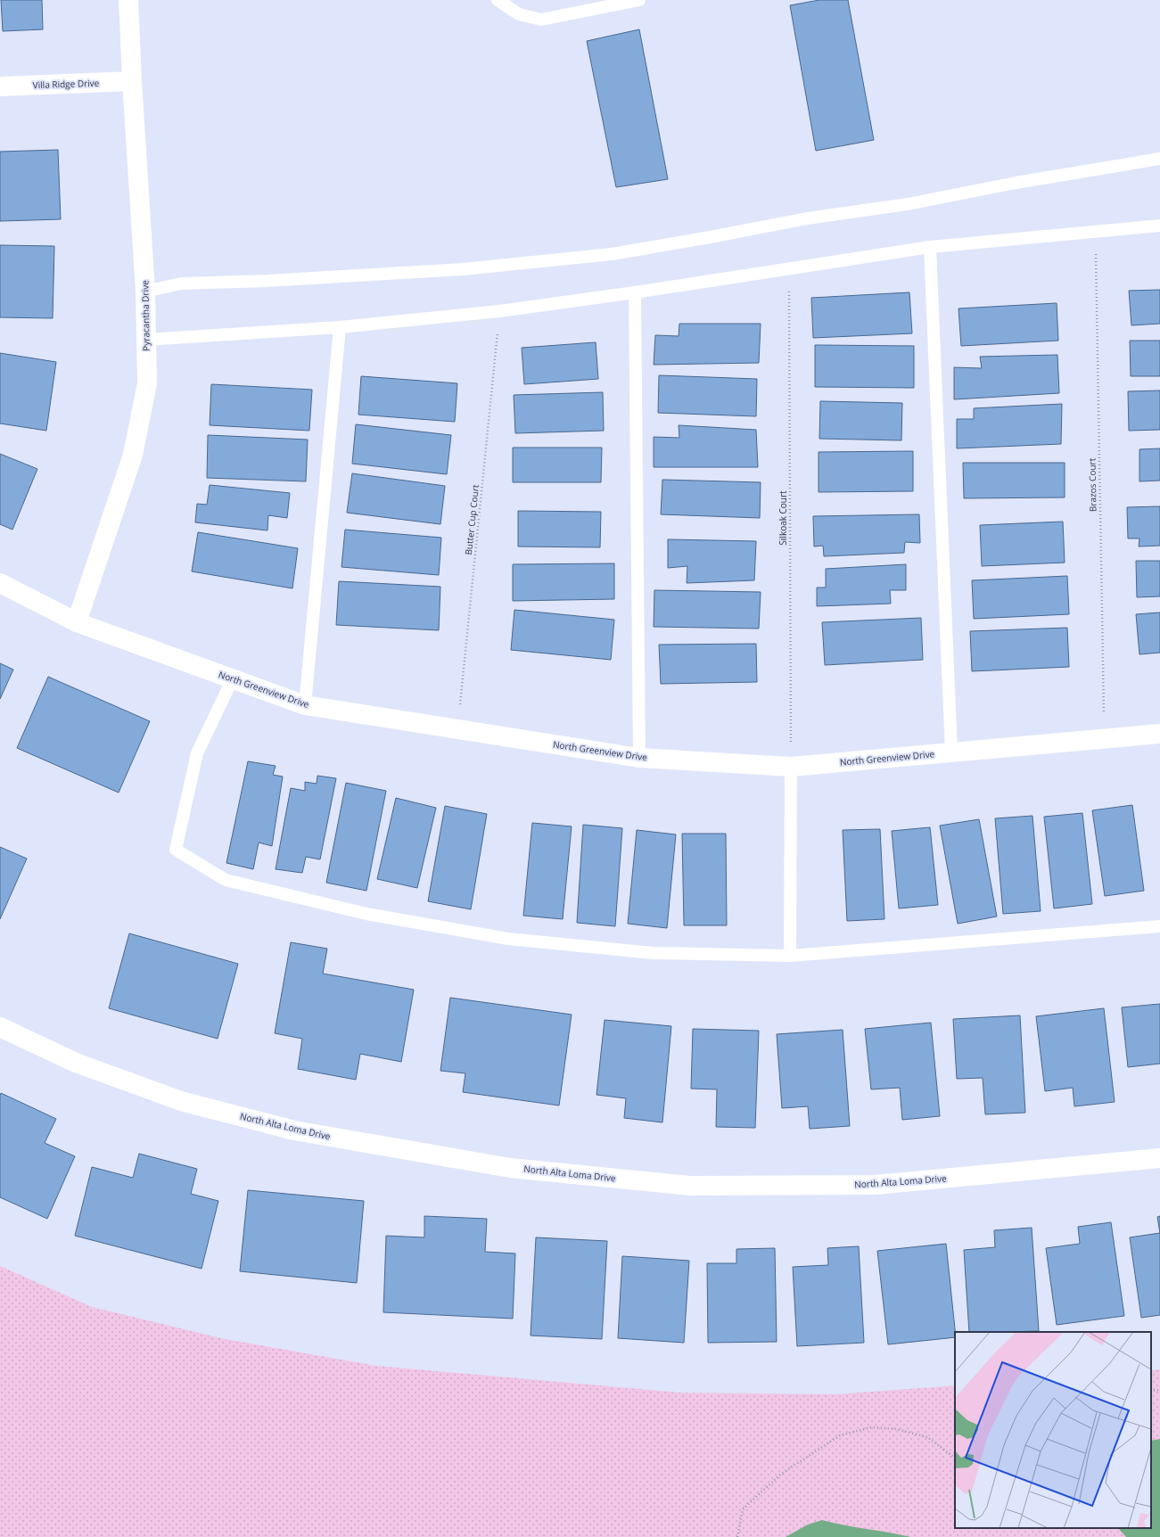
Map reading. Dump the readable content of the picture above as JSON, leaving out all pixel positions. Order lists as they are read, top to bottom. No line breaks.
{"streets":{"street":["Villa Ridge Drive","Pyracantha Drive","North Greenview Drive","North Alta Loma Drive"],"path":["Brazos Court","Silkoak Court","Butter Cup Court"]},"crossings":[["Villa Ridge Drive","Pyracantha Drive"],["Pyracantha Drive","North Greenview Drive"],["Brazos Court","North Greenview Drive"],["Silkoak Court","North Greenview Drive"],["Butter Cup Court","North Greenview Drive"]]}
